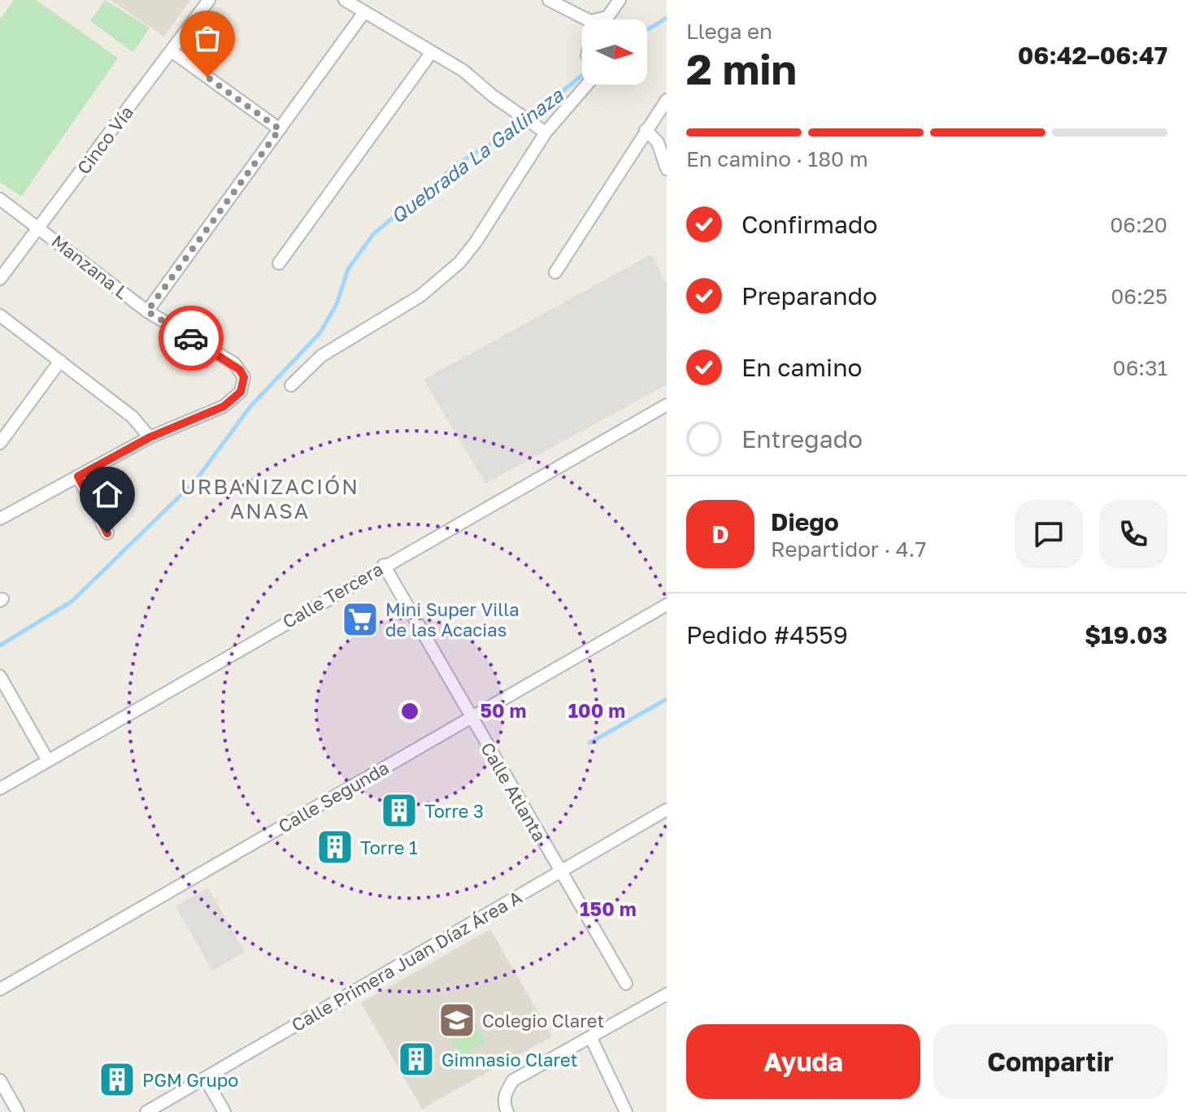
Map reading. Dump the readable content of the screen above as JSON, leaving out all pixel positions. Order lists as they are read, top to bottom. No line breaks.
{"streets":{"street":["Cinco Vía","Manzana L","Calle Tercera","Calle Atlanta","Calle Segunda","Calle Primera Juan Díaz Área A"]},"crossings":[["Cinco Vía","Manzana L"],["Calle Tercera","Calle Atlanta"],["Calle Atlanta","Calle Segunda"],["Calle Atlanta","Calle Primera Juan Díaz Área A"]],"districts":["URBANIZACIÓN ANASA"],"water":["Quebrada La Gallinaza"],"places":{"supermarket":["Mini Super Villa de las Acacias"],"building":["Torre 3","Torre 1","Gimnasio Claret","PGM Grupo"],"school or university":["Colegio Claret"]},"north":"right","page":{"heading":["2 min","Llega en","06:42–06:47"],"panel":["Diego","Repartidor · 4.7","Pedido #4559","$19.03"],"bar":"En camino · 180 m","list":[["Confirmado","06:20"],["Preparando","06:25"],["En camino","06:31"],"Entregado"],"round":"D","buttons":["Ayuda","Compartir"]},"rings":["50 m","100 m","150 m"]}
